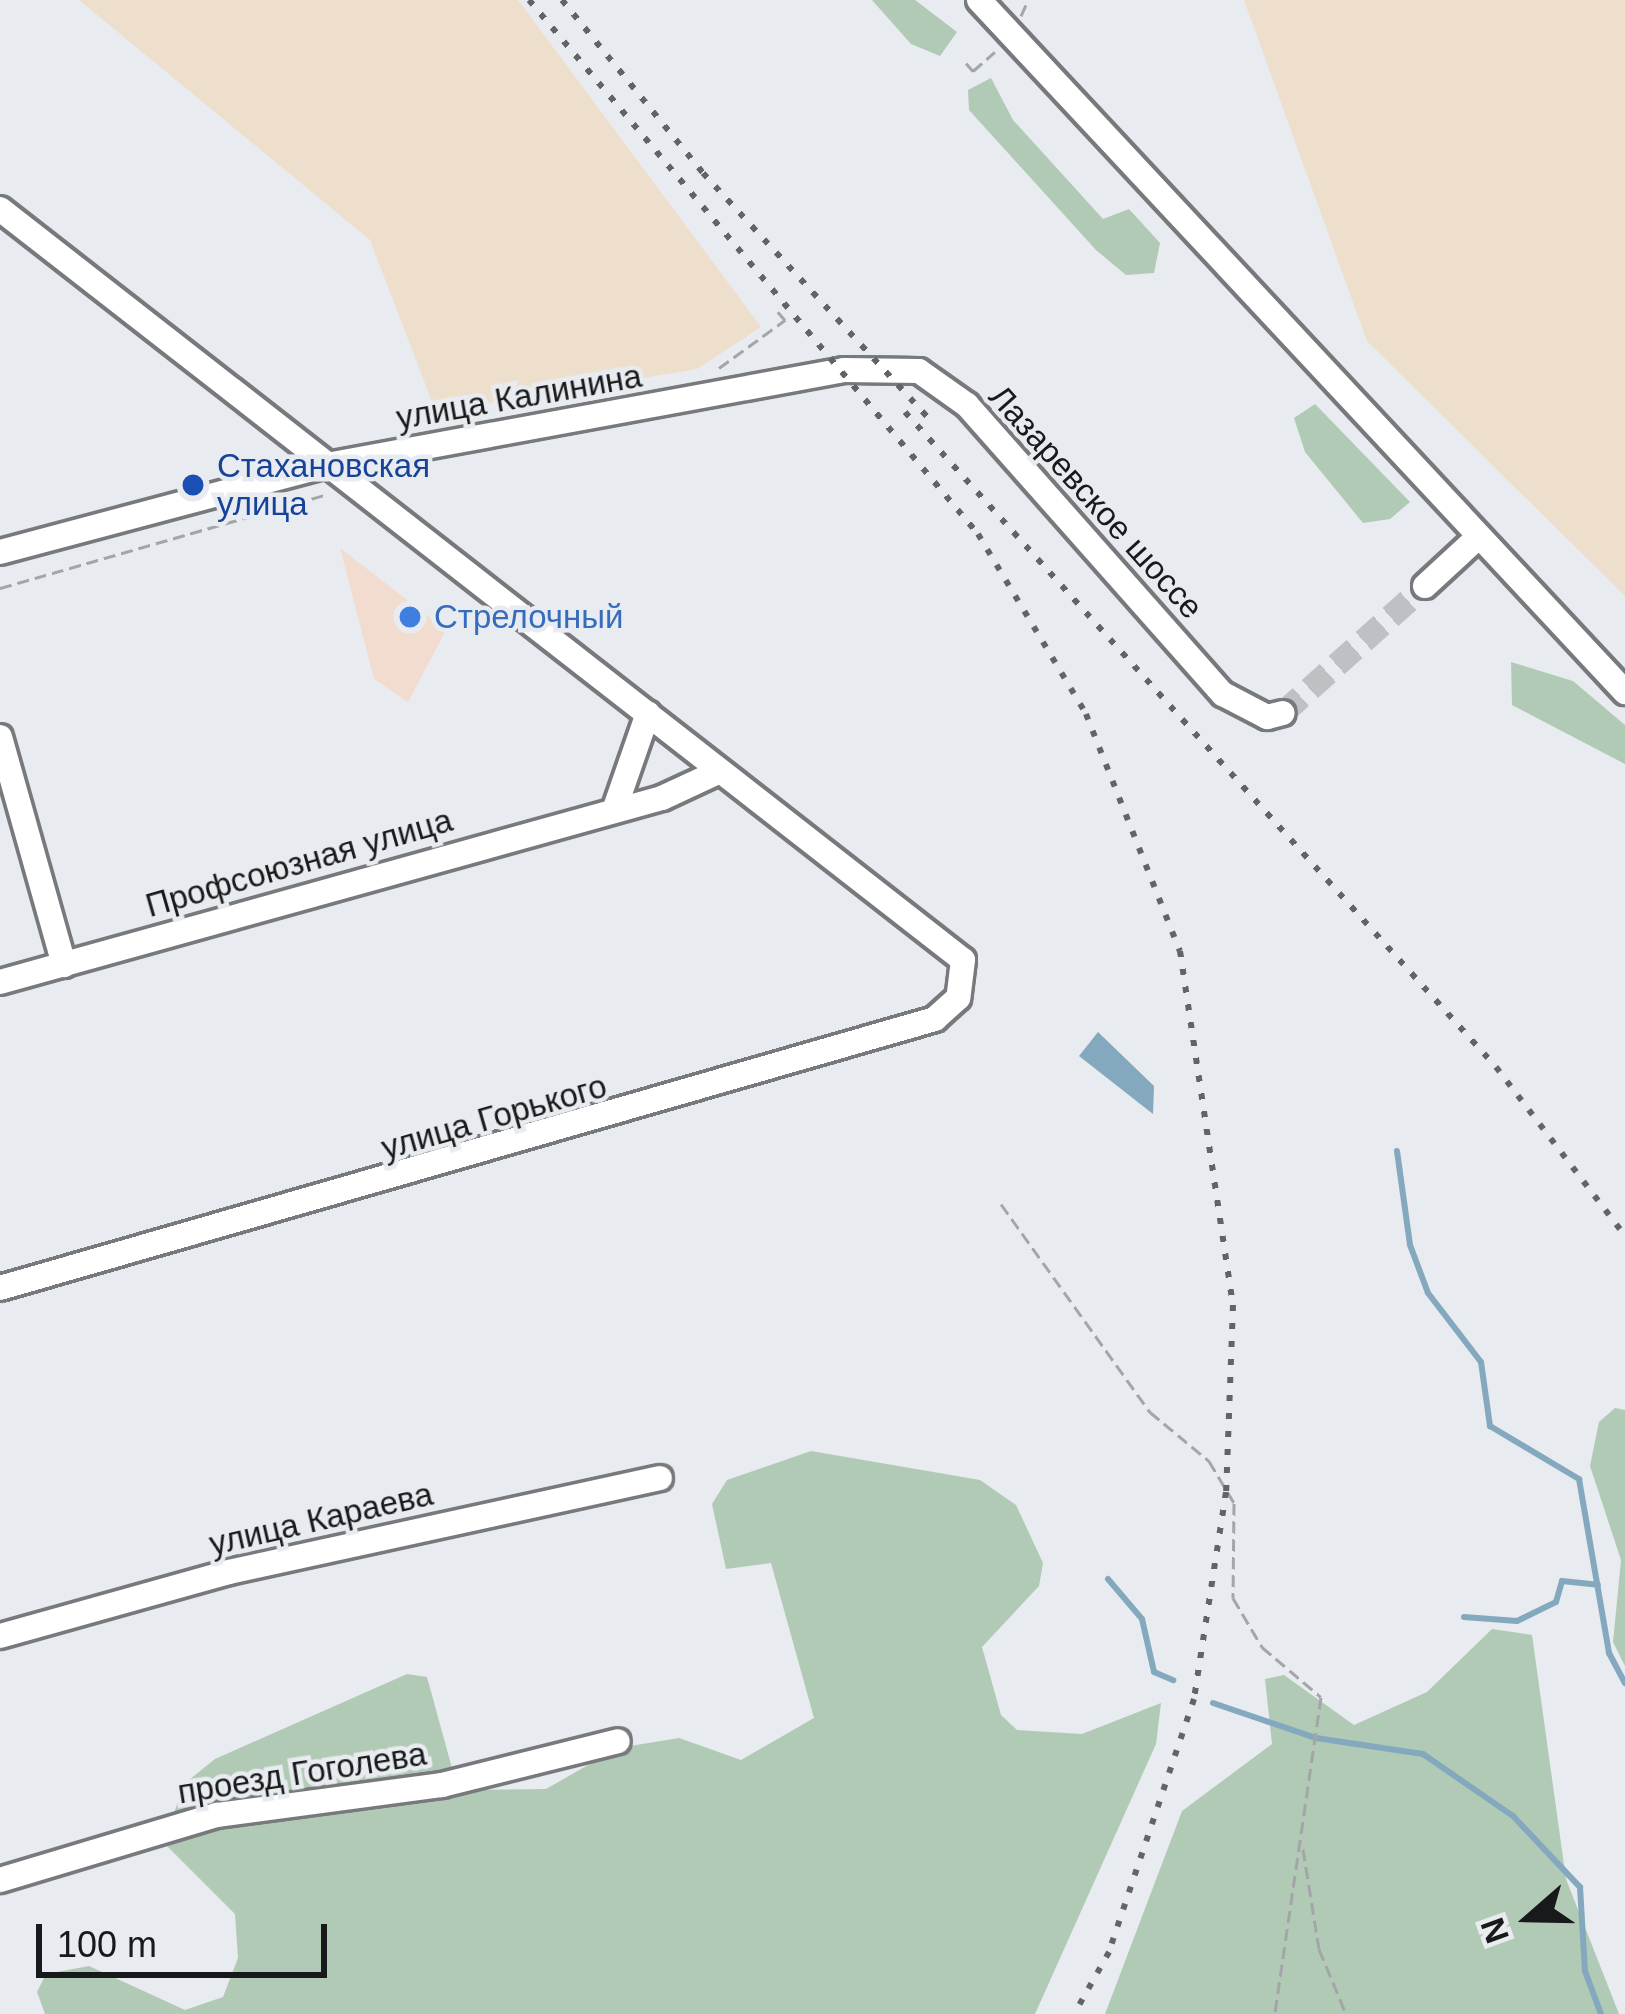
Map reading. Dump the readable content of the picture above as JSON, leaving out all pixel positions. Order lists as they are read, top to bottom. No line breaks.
{"streets":{"street":["улица Калинина","Лазаревское шоссе","Профсоюзная улица","улица Горького","улица Караева","проезд Гоголева"]},"crossings":[["улица Калинина","Лазаревское шоссе"],["Профсоюзная улица","улица Горького"]],"places":["Стахановская улица","Стрелочный"],"scale_bar":"100 m","north":"left"}
